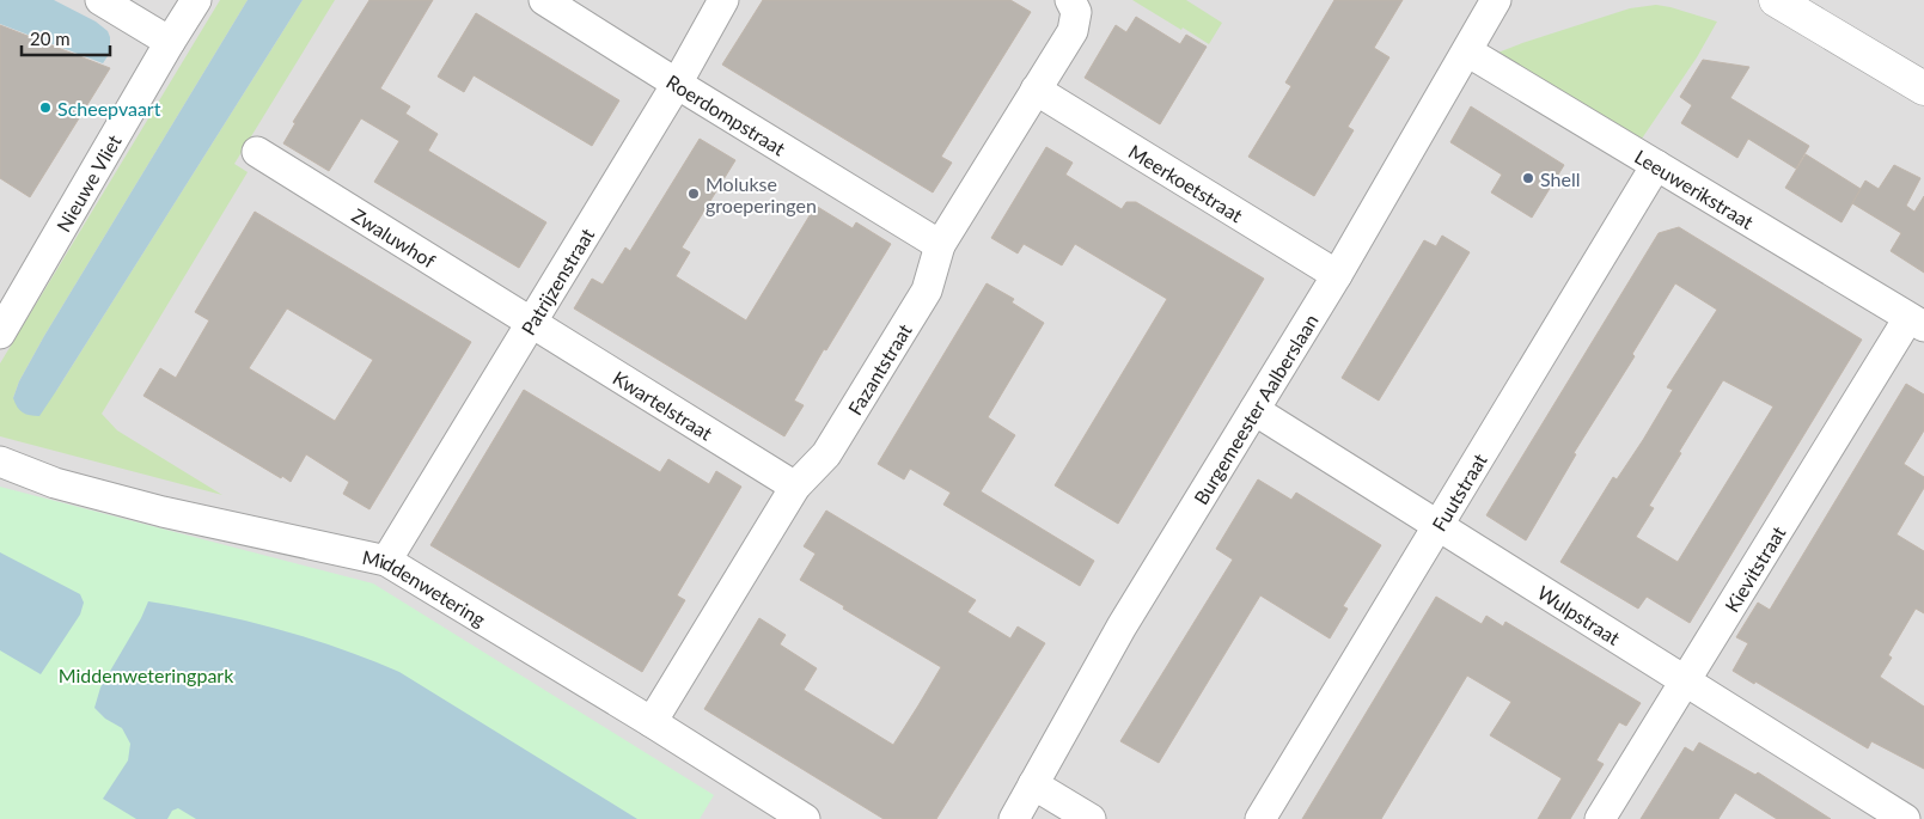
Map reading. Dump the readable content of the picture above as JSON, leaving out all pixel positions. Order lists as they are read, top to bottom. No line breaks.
{"streets":{"street":["Roerdompstraat","Nieuwe Vliet","Meerkoetstraat","Leeuwerikstraat","Zwaluwhof","Patrijzenstraat","Fazantstraat","Kwartelstraat","Burgemeester Aalberslaan","Fuutstraat","Kievitstraat","Middenwetering","Wulpstraat"]},"crossings":[["Roerdompstraat","Patrijzenstraat"],["Roerdompstraat","Fazantstraat"],["Meerkoetstraat","Fazantstraat"],["Meerkoetstraat","Burgemeester Aalberslaan"],["Leeuwerikstraat","Burgemeester Aalberslaan"],["Leeuwerikstraat","Fuutstraat"],["Leeuwerikstraat","Kievitstraat"],["Zwaluwhof","Patrijzenstraat"],["Zwaluwhof","Kwartelstraat"],["Patrijzenstraat","Kwartelstraat"],["Patrijzenstraat","Middenwetering"],["Fazantstraat","Kwartelstraat"],["Fazantstraat","Middenwetering"],["Burgemeester Aalberslaan","Wulpstraat"],["Fuutstraat","Wulpstraat"],["Kievitstraat","Wulpstraat"]],"parks":["Middenweteringpark"],"places":["Scheepvaart","Shell","Molukse groeperingen"],"scale_bar":"20 m"}
